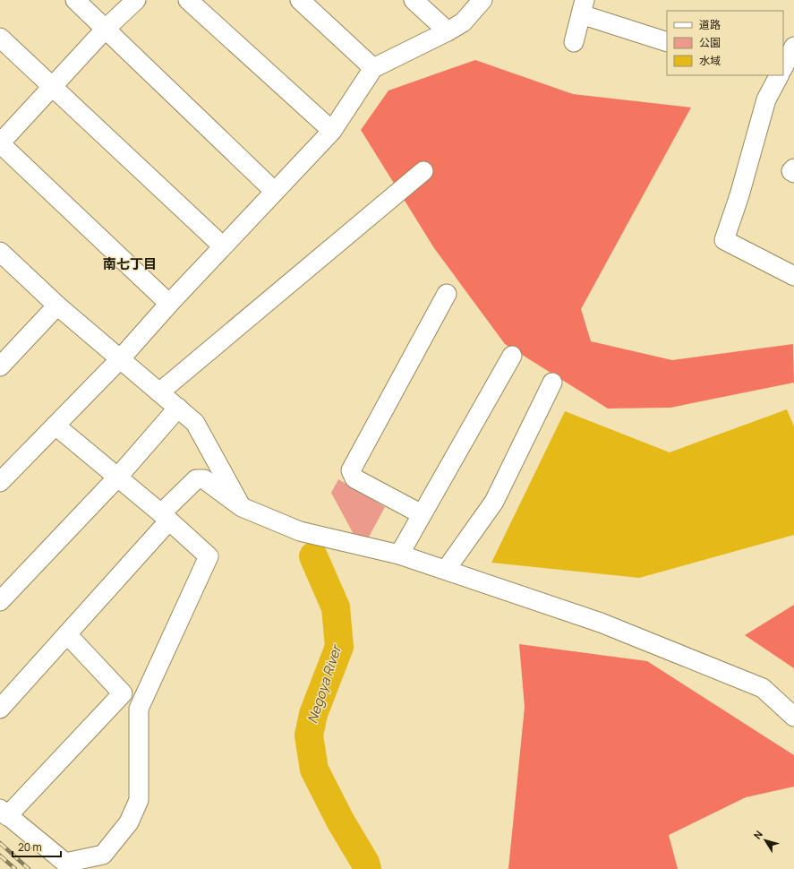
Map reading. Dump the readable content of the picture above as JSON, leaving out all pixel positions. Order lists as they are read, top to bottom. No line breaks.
{"districts":["南七丁目"],"water":["Negoya River"],"legend":["道路","公園","水域"],"scale_bar":"20 m","north":"top left"}
